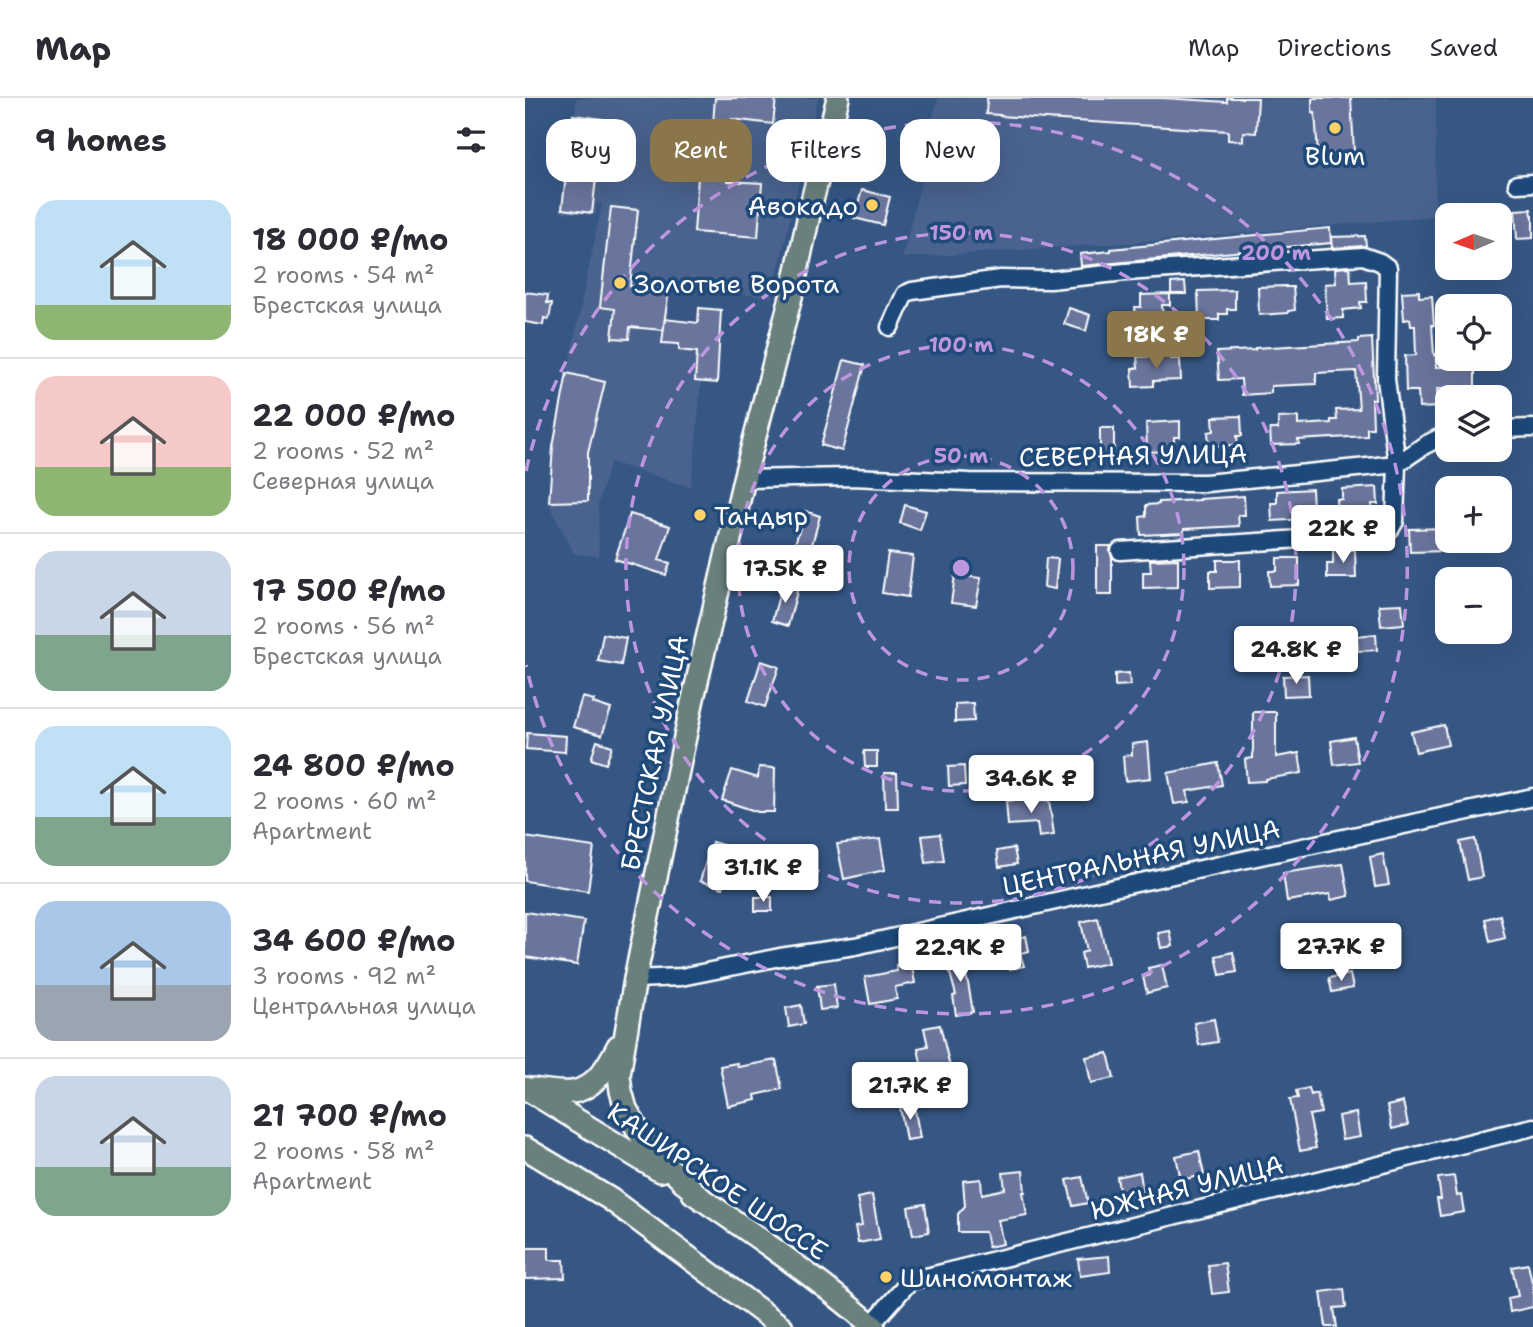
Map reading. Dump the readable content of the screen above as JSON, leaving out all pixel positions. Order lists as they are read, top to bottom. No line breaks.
{"streets":{"main road":["БРЕСТСКАЯ УЛИЦА","КАШИРСКОЕ ШОССЕ"],"street":["СЕВЕРНАЯ УЛИЦА","ЦЕНТРАЛЬНАЯ УЛИЦА","ЮЖНАЯ УЛИЦА"]},"crossings":[["СЕВЕРНАЯ УЛИЦА","БРЕСТСКАЯ УЛИЦА"],["БРЕСТСКАЯ УЛИЦА","ЦЕНТРАЛЬНАЯ УЛИЦА"],["БРЕСТСКАЯ УЛИЦА","КАШИРСКОЕ ШОССЕ"],["КАШИРСКОЕ ШОССЕ","ЮЖНАЯ УЛИЦА"]],"places":["Blum","Авокадо","Золотые Ворота","Тандыр","Шиномонтаж"],"north":"left","page":{"header":"Map","nav":["Map","Directions","Saved"],"heading":"9 homes","chip":["Buy","Rent","Filters","New"],"list":[{"name":"18 000 ₽/mo","note":"2 rooms · 54 m² · Брестская улица"},{"name":"22 000 ₽/mo","note":"2 rooms · 52 m² · Северная улица"},{"name":"17 500 ₽/mo","note":"2 rooms · 56 m² · Брестская улица"},{"name":"24 800 ₽/mo","note":"2 rooms · 60 m² · Apartment"},{"name":"34 600 ₽/mo","note":"3 rooms · 92 m² · Центральная улица"},{"name":"21 700 ₽/mo","note":"2 rooms · 58 m² · Apartment"}],"map_buttons":["+","−"],"price":["18K ₽","22K ₽","17.5K ₽","24.8K ₽","34.6K ₽","31.1K ₽","27.7K ₽","22.9K ₽","21.7K ₽"]},"rings":["150 m","200 m","100 m","50 m"]}
